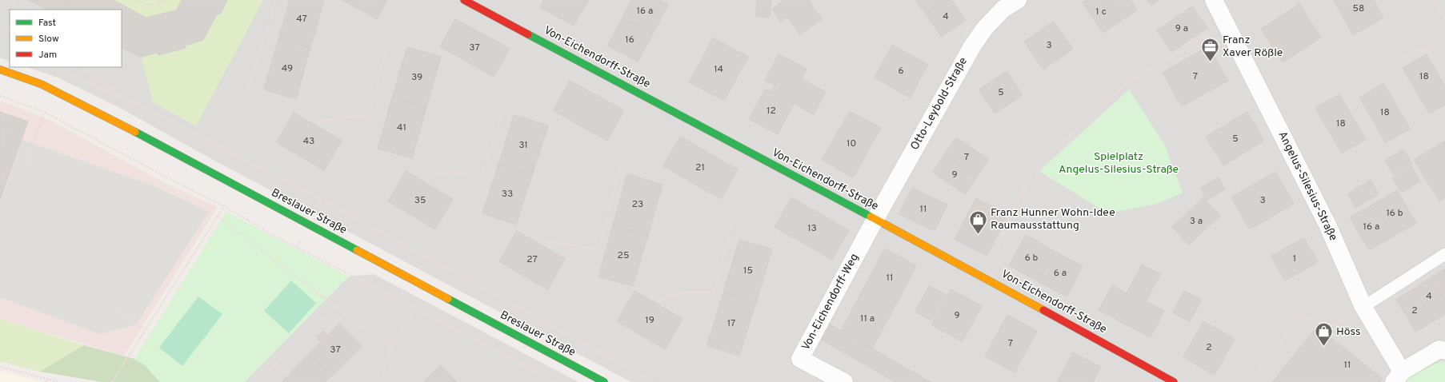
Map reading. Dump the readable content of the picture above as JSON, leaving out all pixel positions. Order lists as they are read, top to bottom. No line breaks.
{"streets":{"street":["Von-Eichendorff-Straße","Otto-Leybold-Straße","Angelus-Silesius-Straße","Breslauer Straße","Von-Eichendorff-Weg"]},"crossings":[["Von-Eichendorff-Straße","Otto-Leybold-Straße"],["Von-Eichendorff-Straße","Von-Eichendorff-Weg"],["Otto-Leybold-Straße","Von-Eichendorff-Weg"]],"parks":["Spielplatz Angelus-Silesius-Straße"],"places":{"office":["Franz Xaver Rößle"],"shop":["Franz Hunner Wohn-Idee Raumausstattung","Höss"]},"house_numbers":["58","16 a","1 c","4","47","9 a","16","3","37","49","14","6","7","18","39","5","12","18","18","41","5","43","10","31","7","21","9","33","35","3","23","11","16 b","3 a","16 a","13","25","6 b","1","27","15","6 a","11","4","2","9","11 a","19","17","7","2","37","11"],"legend":["Fast","Slow","Jam"]}
